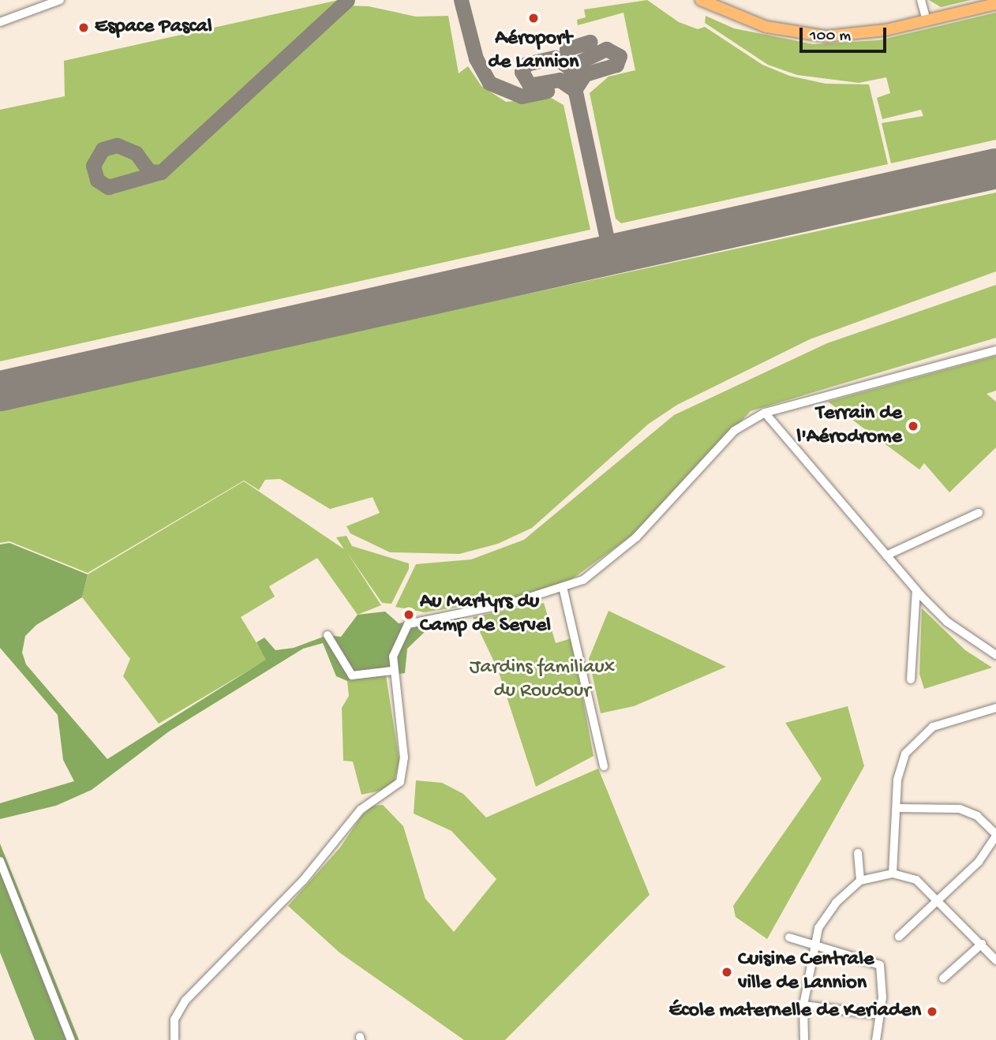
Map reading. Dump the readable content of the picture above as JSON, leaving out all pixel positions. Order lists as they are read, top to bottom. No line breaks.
{"parks":["Jardins familiaux du Roudour"],"places":["Aéroport de Lannion","Espace Pascal","Terrain de l'Aérodrome","Au Martyrs du Camp de Servel","Cuisine Centrale ville de Lannion","École maternelle de Keriaden"],"scale_bar":"100 m"}
